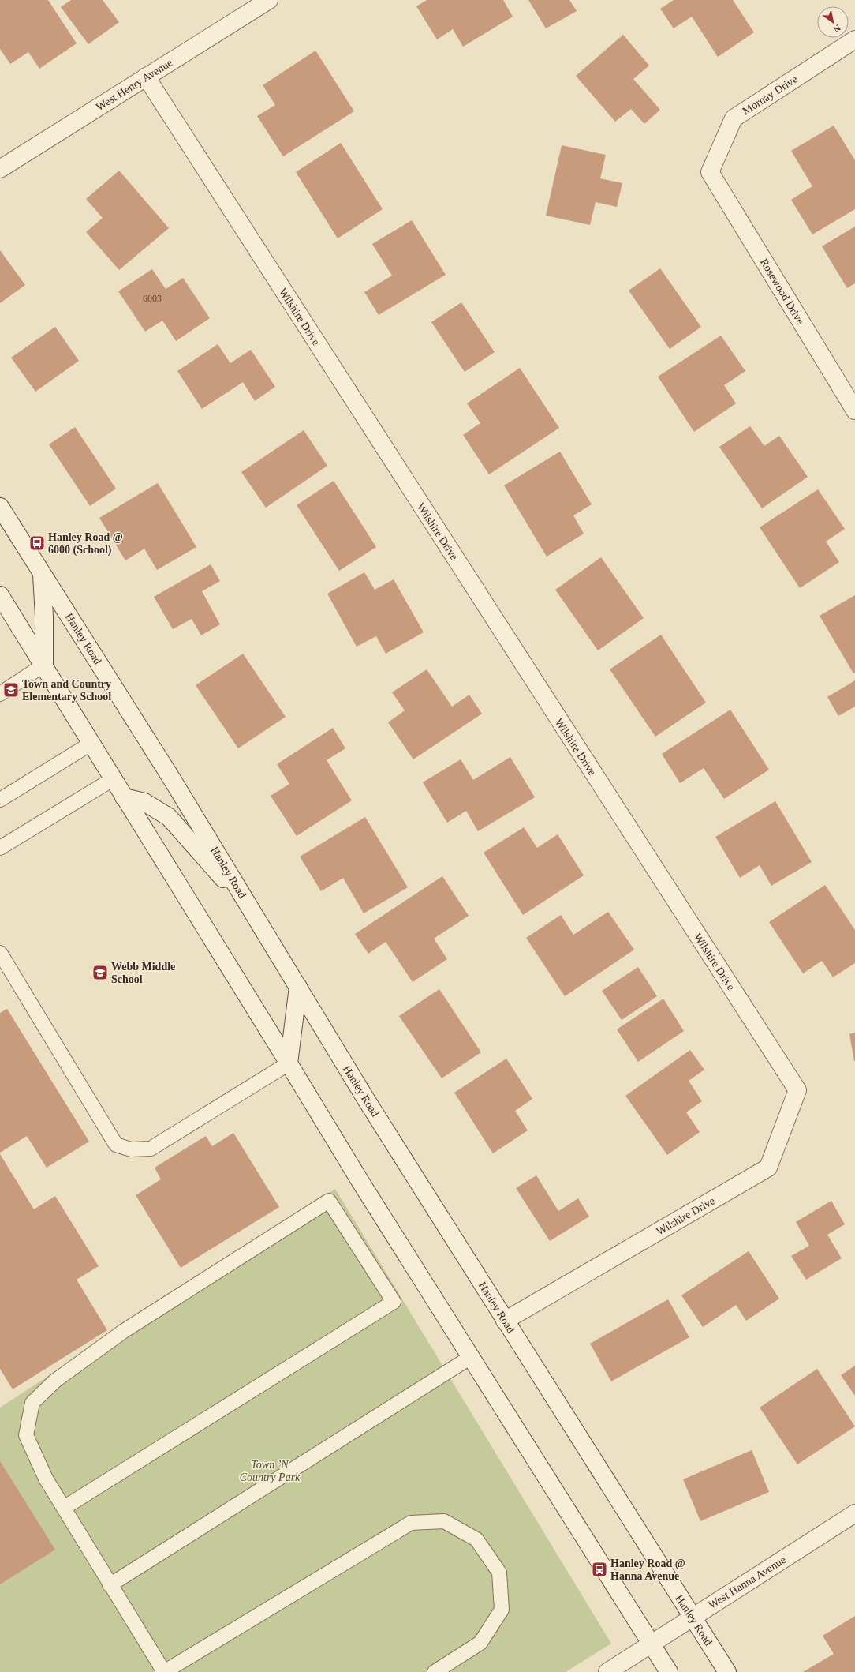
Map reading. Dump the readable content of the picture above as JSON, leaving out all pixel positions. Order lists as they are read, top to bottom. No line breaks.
{"streets":{"main road":["West Henry Avenue","Mornay Drive","Rosewood Drive","Wilshire Drive","Hanley Road","West Hanna Avenue"]},"crossings":[["West Henry Avenue","Wilshire Drive"],["Mornay Drive","Rosewood Drive"],["Wilshire Drive","Hanley Road"],["Hanley Road","West Hanna Avenue"]],"parks":["Town ’N Country Park"],"places":{"bus stop":["Hanley Road @ 6000 (School)","Hanley Road @ Hanna Avenue"],"school or university":["Town and Country Elementary School","Webb Middle School"]},"house_numbers":["6003"],"north":"bottom right"}
